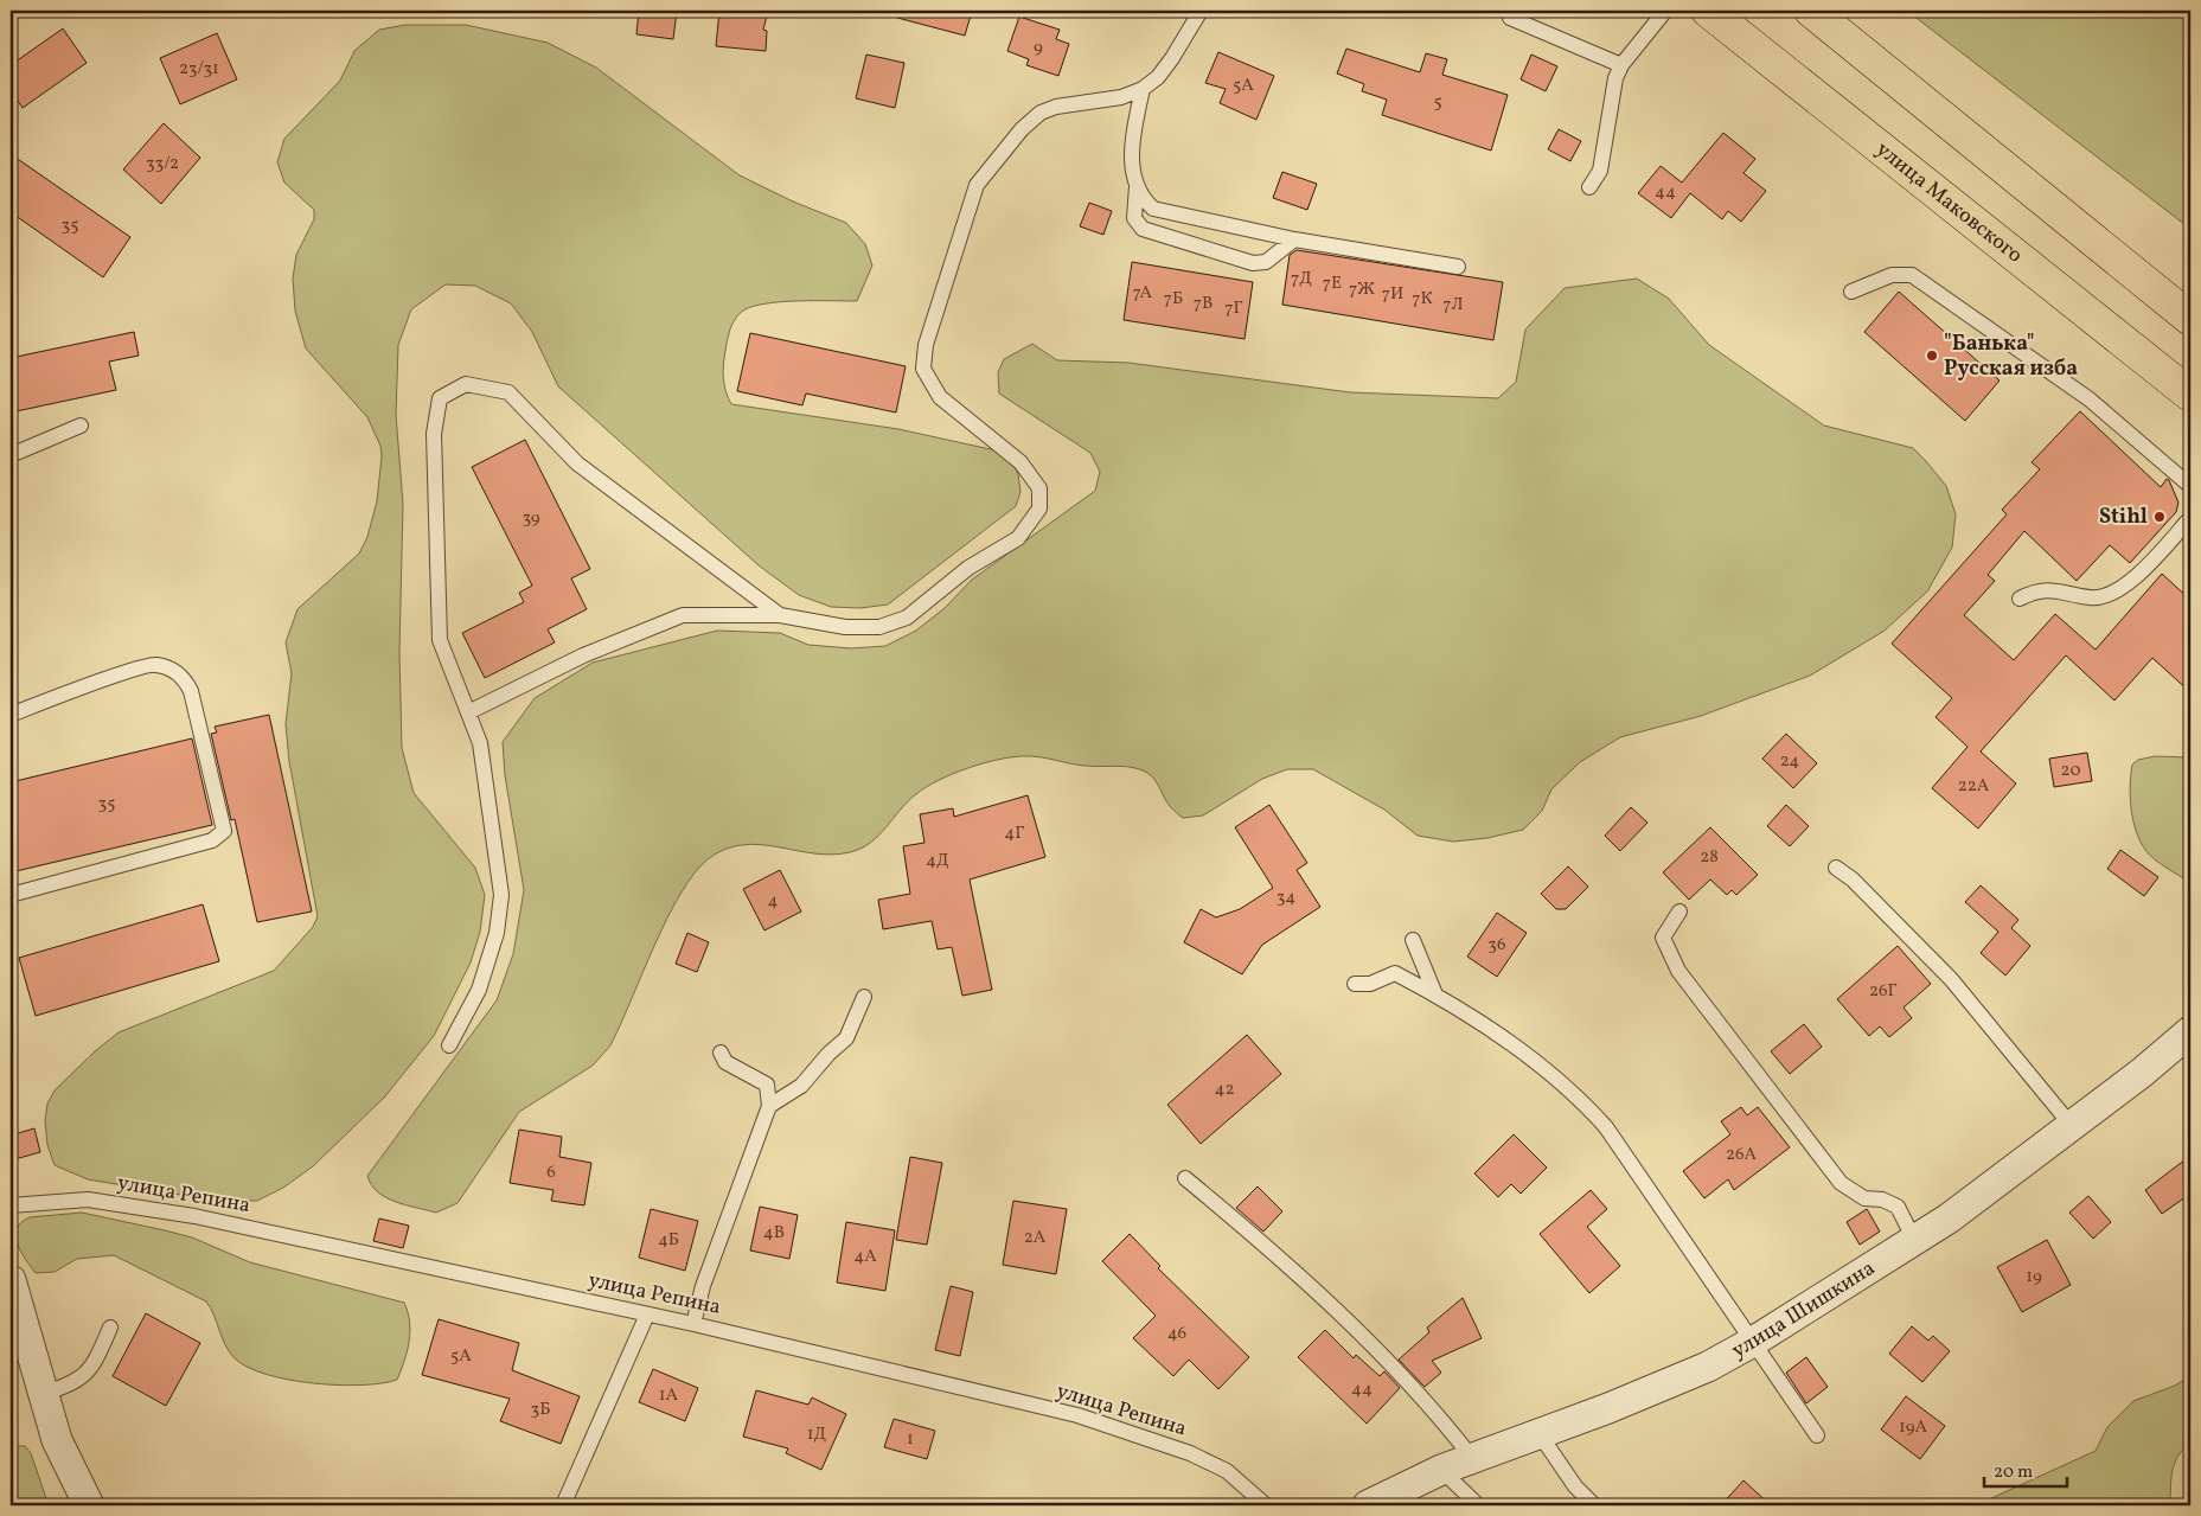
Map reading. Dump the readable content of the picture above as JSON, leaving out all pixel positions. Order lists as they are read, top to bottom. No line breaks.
{"streets":{"highway":["улица Маковского"],"street":["улица Шишкина"],"lane":["улица Репина"]},"places":["\"Банька\" Русская изба","Stihl"],"house_numbers":["9","23/31","5А","5","33/2","44","35","7Д","7Е","7Ж","7А","7И","7Б","7К","7В","7Л","7Г","39","24","20","22А","35","4Г","28","4Д","34","4","36","26Г","42","26А","6","4В","2А","4Б","4А","19","46","5А","44","1А","3Б","19А","1Д","1"],"scale_bar":"20 m"}
